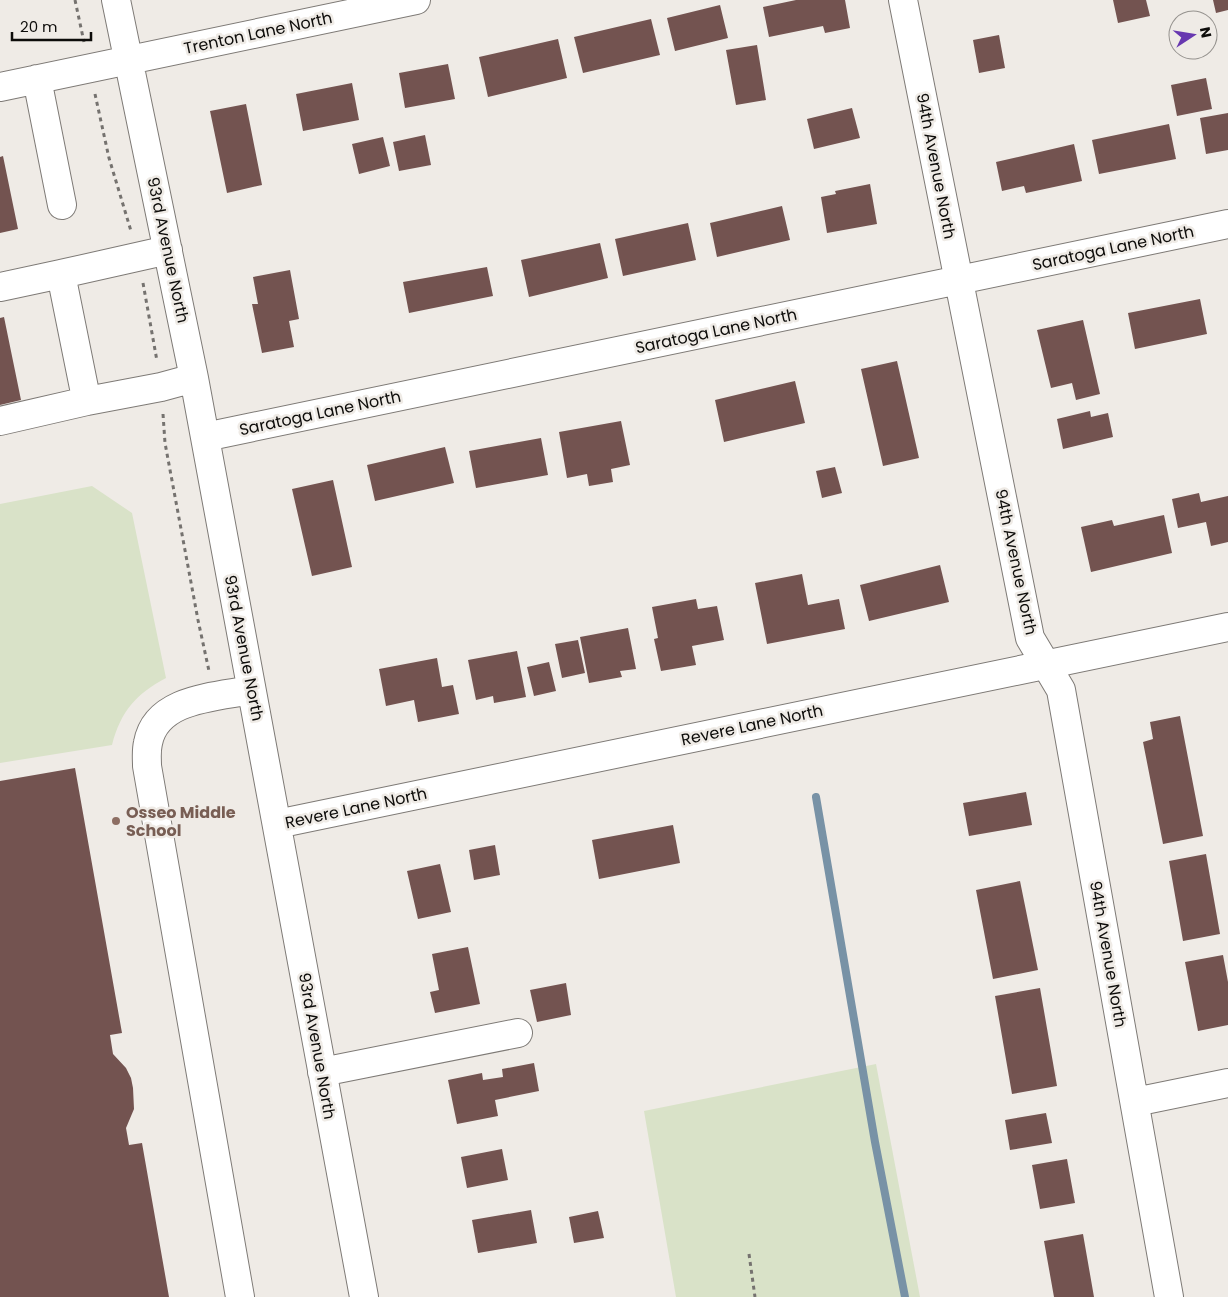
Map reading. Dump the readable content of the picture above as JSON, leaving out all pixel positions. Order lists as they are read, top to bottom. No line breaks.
{"streets":{"street":["Trenton Lane North","94th Avenue North","Saratoga Lane North","93rd Avenue North","Revere Lane North"]},"crossings":[["Trenton Lane North","93rd Avenue North"],["94th Avenue North","Saratoga Lane North"],["94th Avenue North","Revere Lane North"],["Saratoga Lane North","93rd Avenue North"],["93rd Avenue North","Revere Lane North"]],"places":["Osseo Middle School"],"scale_bar":"20 m","north":"right"}
